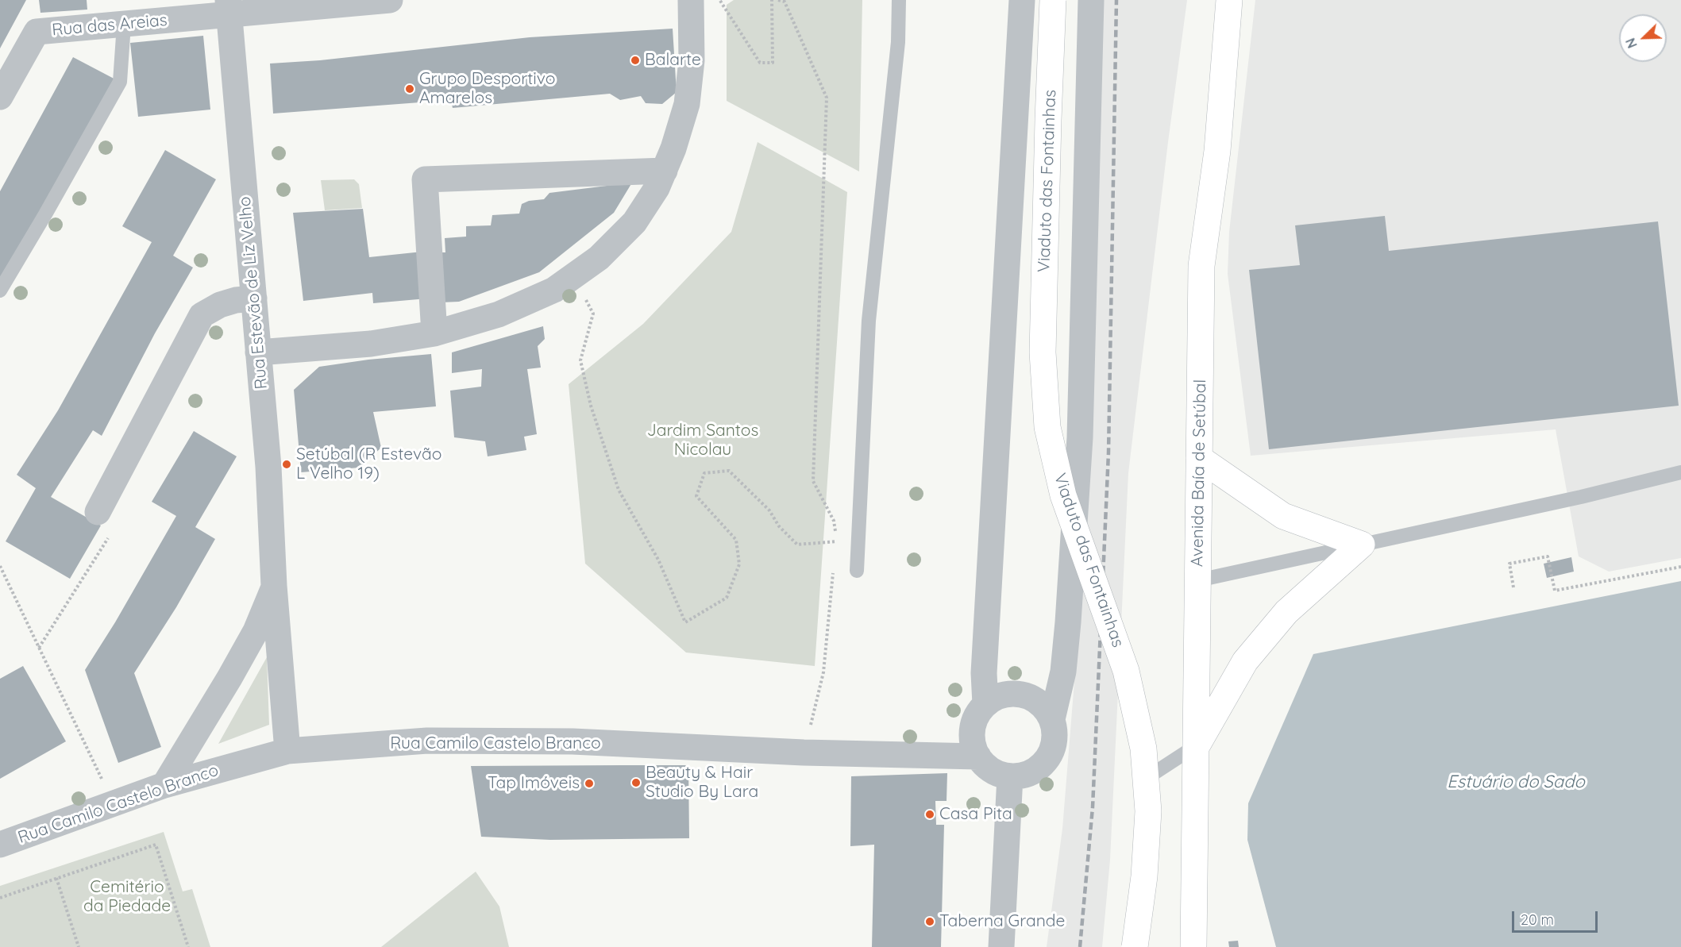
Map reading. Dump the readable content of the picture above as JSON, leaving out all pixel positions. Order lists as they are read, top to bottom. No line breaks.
{"streets":{"main road":["Viaduto das Fontainhas","Avenida Baía de Setúbal"],"street":["Rua das Areias","Rua Estevão de Liz Velho","Rua Camilo Castelo Branco"]},"crossings":[["Rua das Areias","Rua Estevão de Liz Velho"],["Rua Estevão de Liz Velho","Rua Camilo Castelo Branco"]],"water":["Estuário do Sado"],"parks":["Jardim Santos Nicolau","Cemitério da Piedade"],"places":["Balarte","Grupo Desportivo Amarelos","Setúbal (R Estevão L Velho 19)","Beauty & Hair Studio By Lara","Tap Imóveis","Casa Pita","Taberna Grande"],"scale_bar":"20 m","north":"bottom left"}
